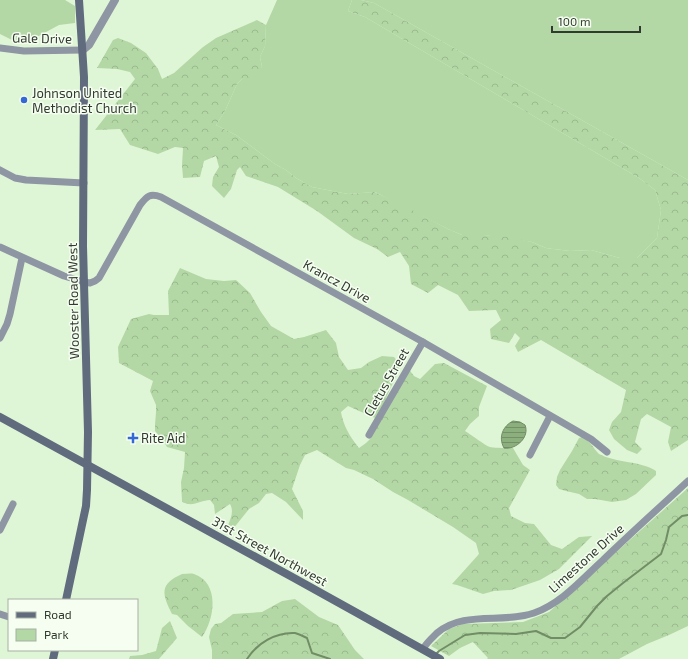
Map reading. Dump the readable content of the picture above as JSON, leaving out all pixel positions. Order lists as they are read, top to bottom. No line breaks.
{"streets":{"main road":["Wooster Road West","31st Street Northwest"],"street":["Gale Drive","Krancz Drive","Cletus Street","Limestone Drive"]},"crossings":[["Gale Drive","Wooster Road West"],["Krancz Drive","Wooster Road West"],["Krancz Drive","Cletus Street"],["Wooster Road West","31st Street Northwest"],["31st Street Northwest","Limestone Drive"]],"places":{"other":["Johnson United Methodist Church"],"health":["Rite Aid"]},"legend":["Road","Park"],"scale_bar":"100 m"}
